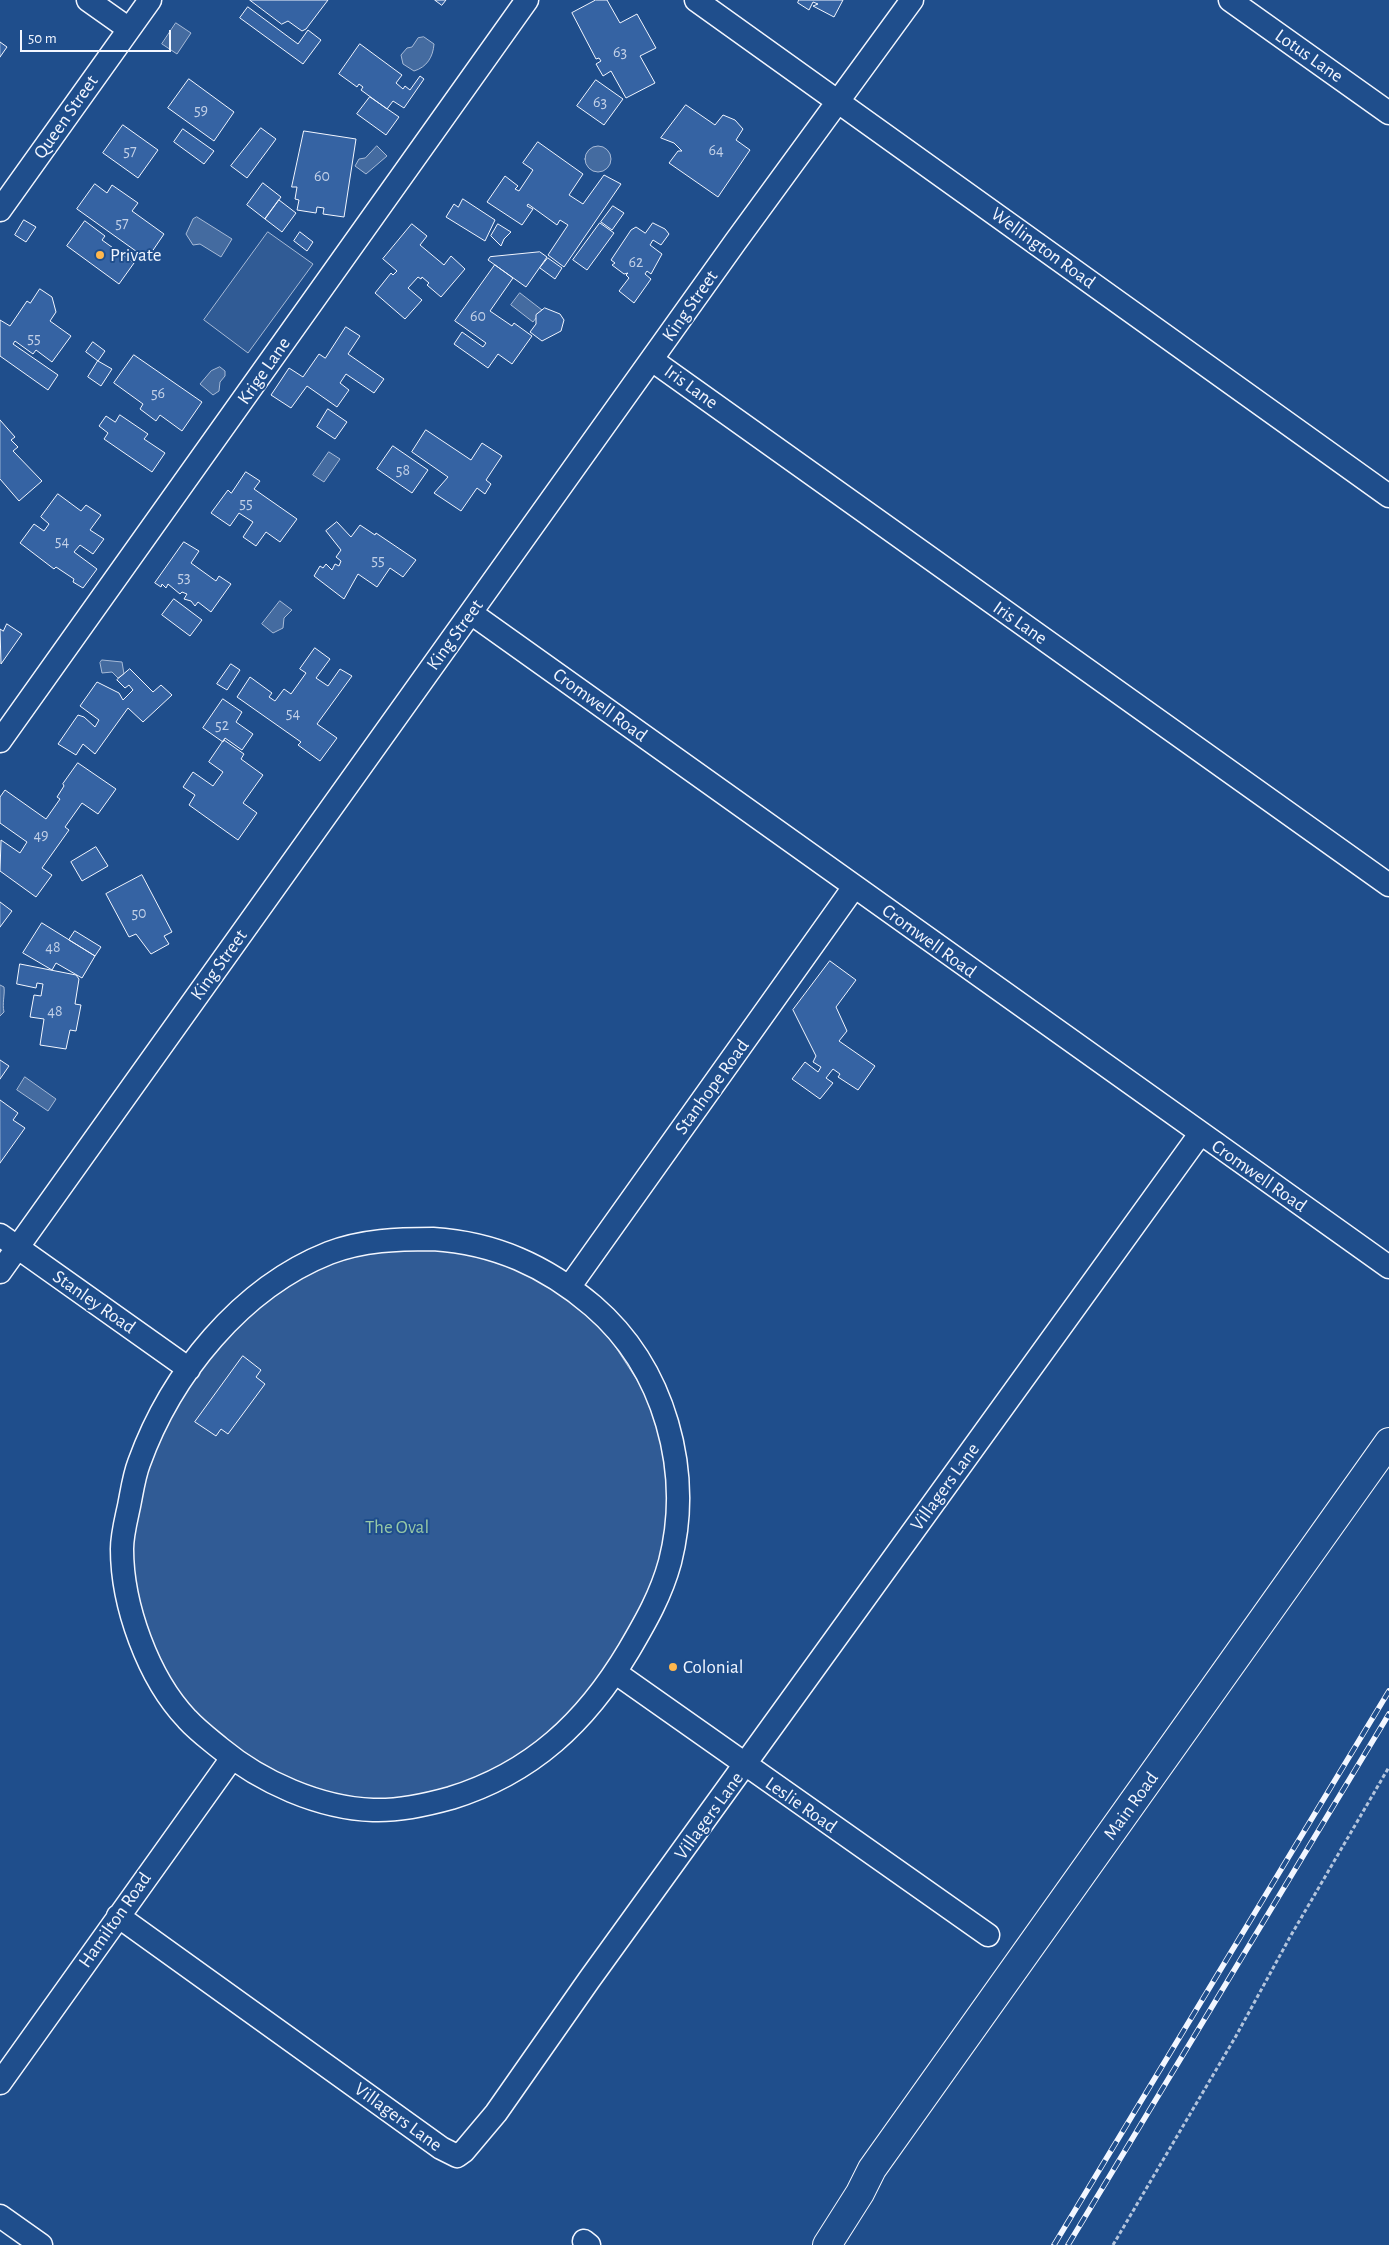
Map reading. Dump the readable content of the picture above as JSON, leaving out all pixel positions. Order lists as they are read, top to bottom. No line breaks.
{"streets":{"main road":["Main Road"],"street":["Lotus Lane","Queen Street","Wellington Road","King Street","Krige Lane","Iris Lane","Cromwell Road","Stanhope Road","Stanley Road","Villagers Lane","Leslie Road","Hamilton Road"]},"crossings":[["Wellington Road","King Street"],["King Street","Iris Lane"],["King Street","Cromwell Road"],["King Street","Stanley Road"],["Cromwell Road","Stanhope Road"],["Cromwell Road","Villagers Lane"],["Villagers Lane","Leslie Road"],["Villagers Lane","Hamilton Road"]],"parks":["The Oval"],"places":["Private","Colonial"],"house_numbers":["63","63","59","64","57","60","57","62","60","55","56","58","55","54","55","53","54","52","49","50","48","48"],"scale_bar":"50 m"}
